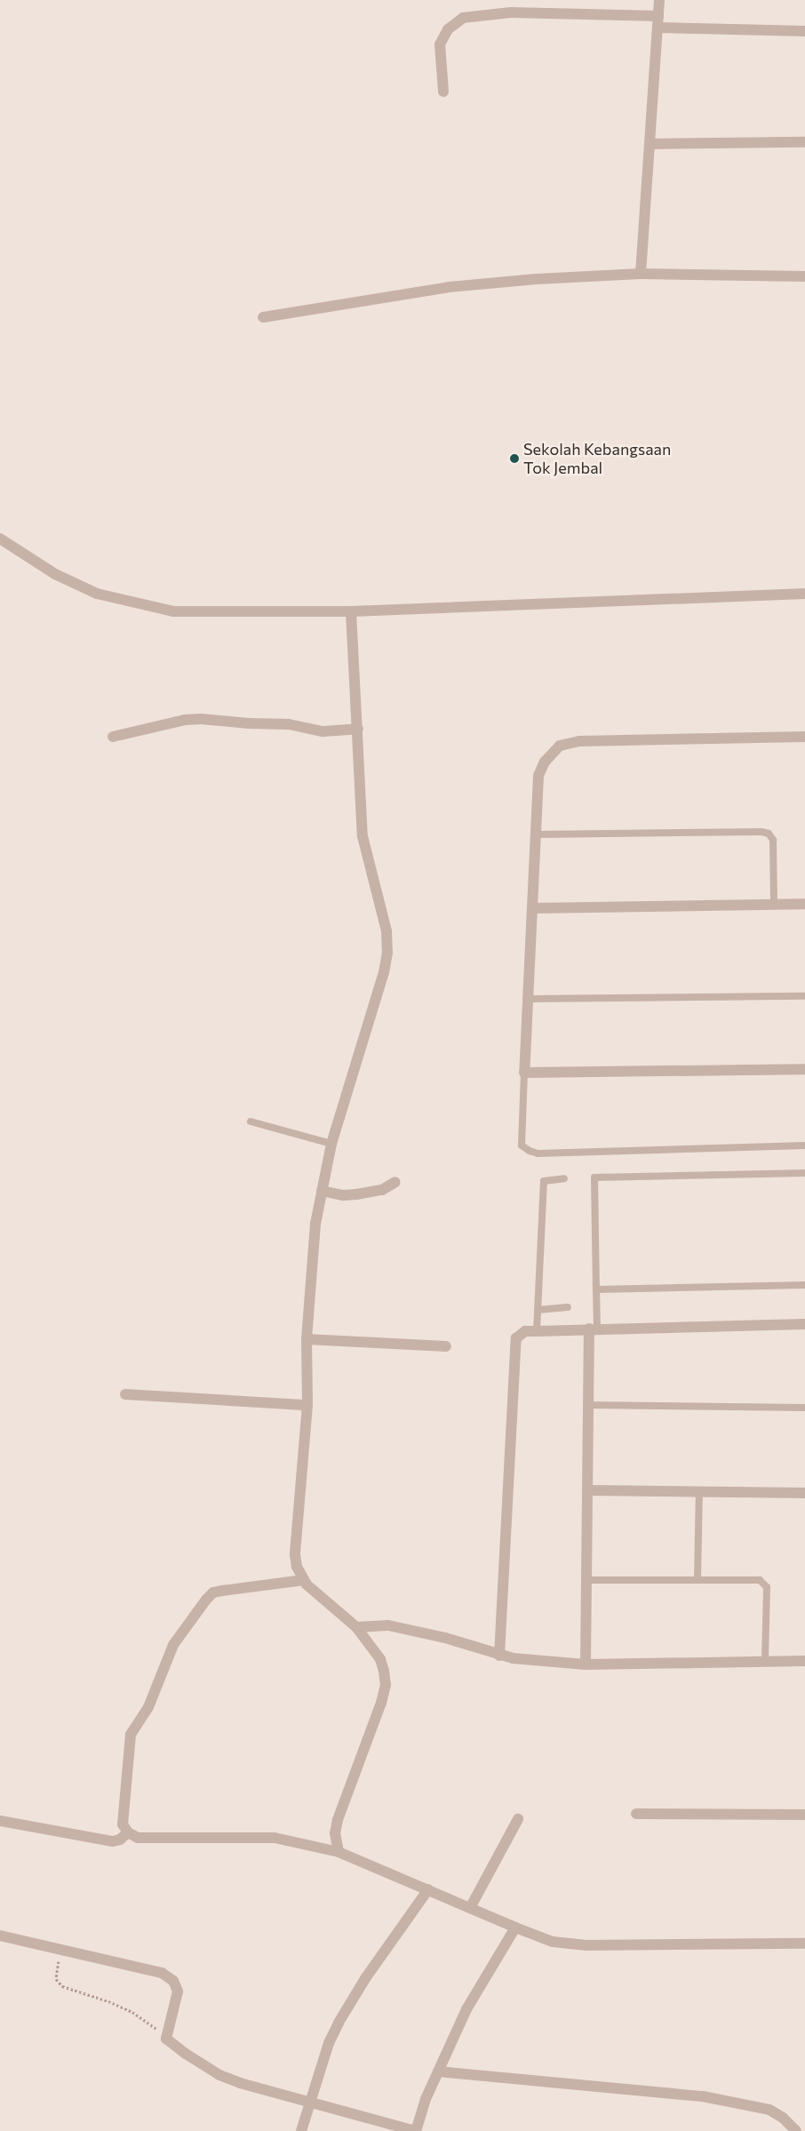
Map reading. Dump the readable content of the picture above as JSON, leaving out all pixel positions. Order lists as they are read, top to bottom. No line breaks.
{"places":["Sekolah Kebangsaan Tok Jembal"]}
